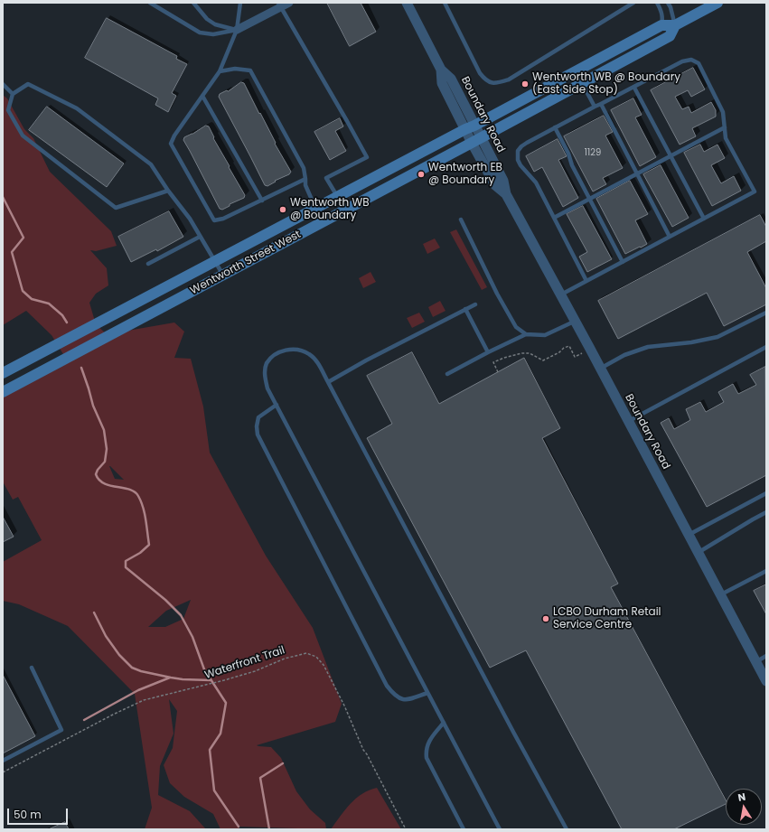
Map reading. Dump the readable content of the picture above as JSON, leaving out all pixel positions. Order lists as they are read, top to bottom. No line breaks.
{"streets":{"main road":["Wentworth Street West"],"street":["Boundary Road"],"path":["Waterfront Trail"]},"crossings":[["Boundary Road","Wentworth Street West"]],"places":["Wentworth WB @ Boundary (East Side Stop)","Wentworth EB @ Boundary","Wentworth WB @ Boundary","LCBO Durham Retail Service Centre"],"house_numbers":["1129"],"scale_bar":"50 m","north":"top"}
